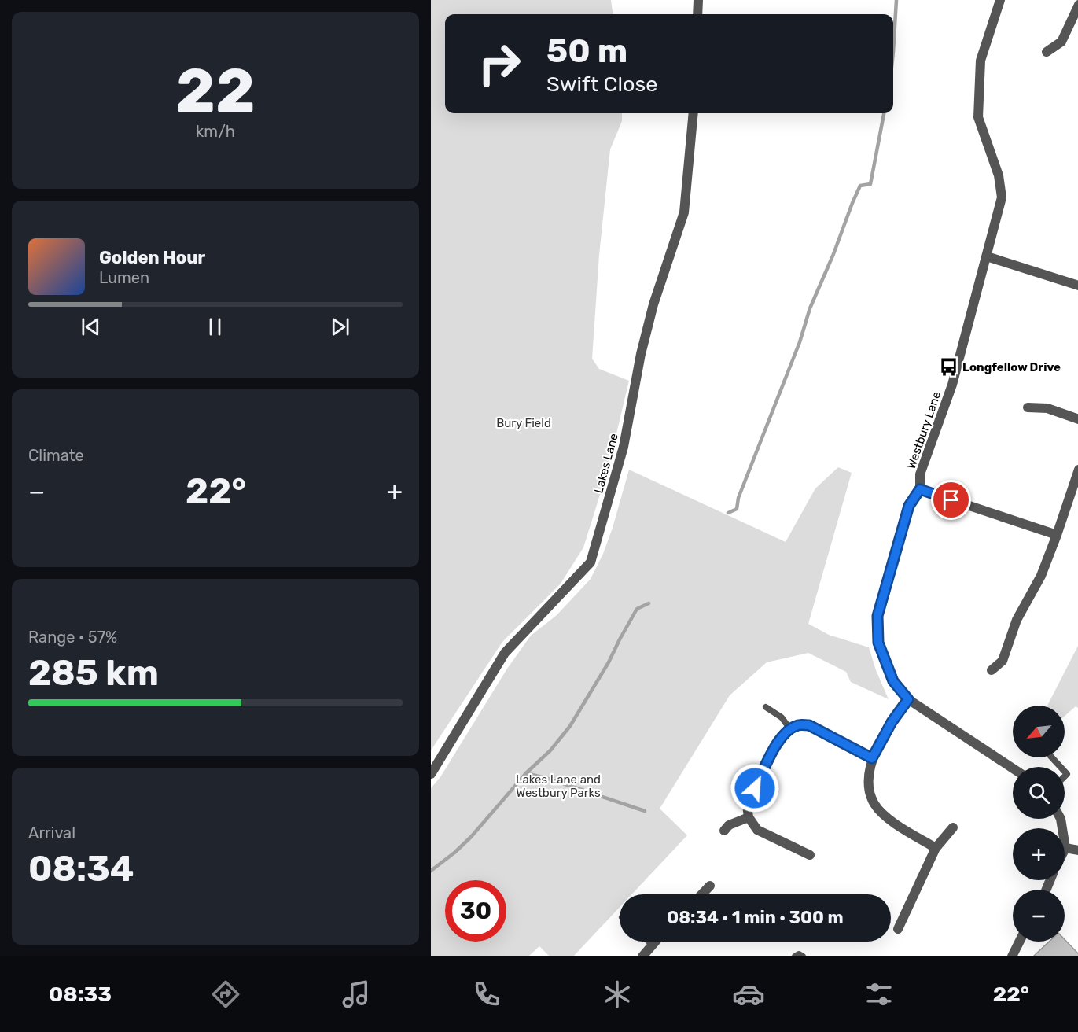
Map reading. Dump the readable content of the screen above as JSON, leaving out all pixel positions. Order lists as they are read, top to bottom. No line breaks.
{"streets":{"street":["Westbury Lane","Lakes Lane"]},"parks":["Bury Field","Lakes Lane and Westbury Parks"],"places":{"bus stop":["Longfellow Drive"]},"north":"bottom left","page":{"tile":[["22","km/h"],"Climate",["Range · 57%","285 km"],["Arrival","08:34"]],"turn":["50 m","Swift Close"],"song":["Golden Hour","Lumen"],"heat":["−","22°","+"],"map_buttons":["+","−"],"limit":"30","trip":"08:34 · 1 min · 300 m","tabs":["08:33","22°"]}}
